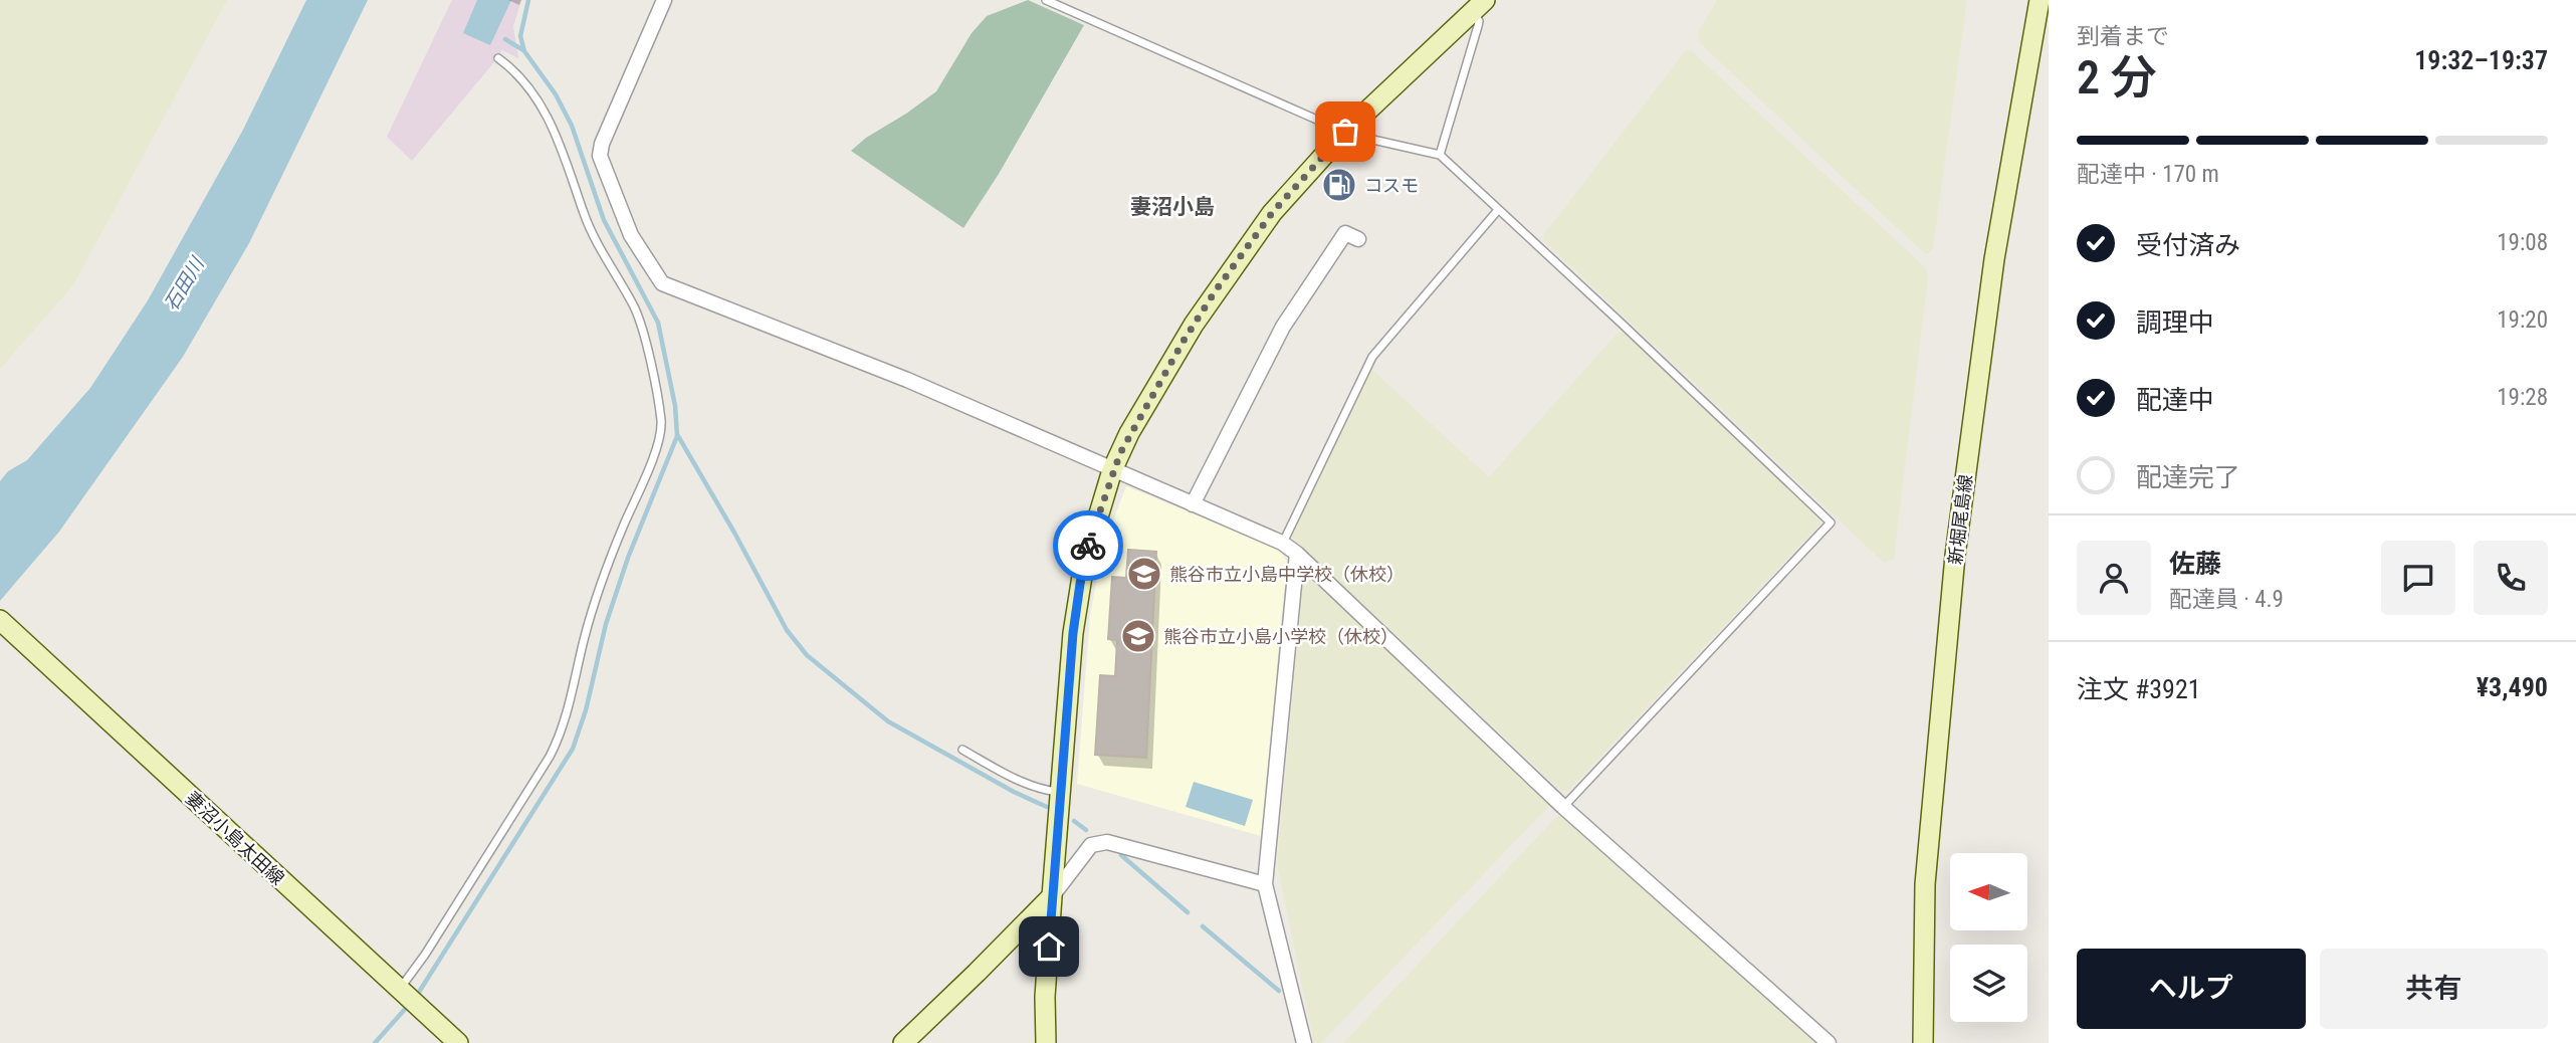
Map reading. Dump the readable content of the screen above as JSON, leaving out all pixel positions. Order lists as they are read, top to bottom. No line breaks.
{"streets":{"main road":["新堀尾島線","妻沼小島太田線"]},"districts":["妻沼小島"],"water":["石田川"],"places":{"fuel station":["コスモ"],"school or university":["熊谷市立小島中学校（休校）","熊谷市立小島小学校（休校）"]},"north":"left","page":{"heading":["2 分","到着まで","19:32–19:37"],"panel":["佐藤","配達員 · 4.9","注文 #3921","¥3,490"],"bar":"配達中 · 170 m","list":[["受付済み","19:08"],["調理中","19:20"],["配達中","19:28"],"配達完了"],"buttons":["ヘルプ","共有"]}}
